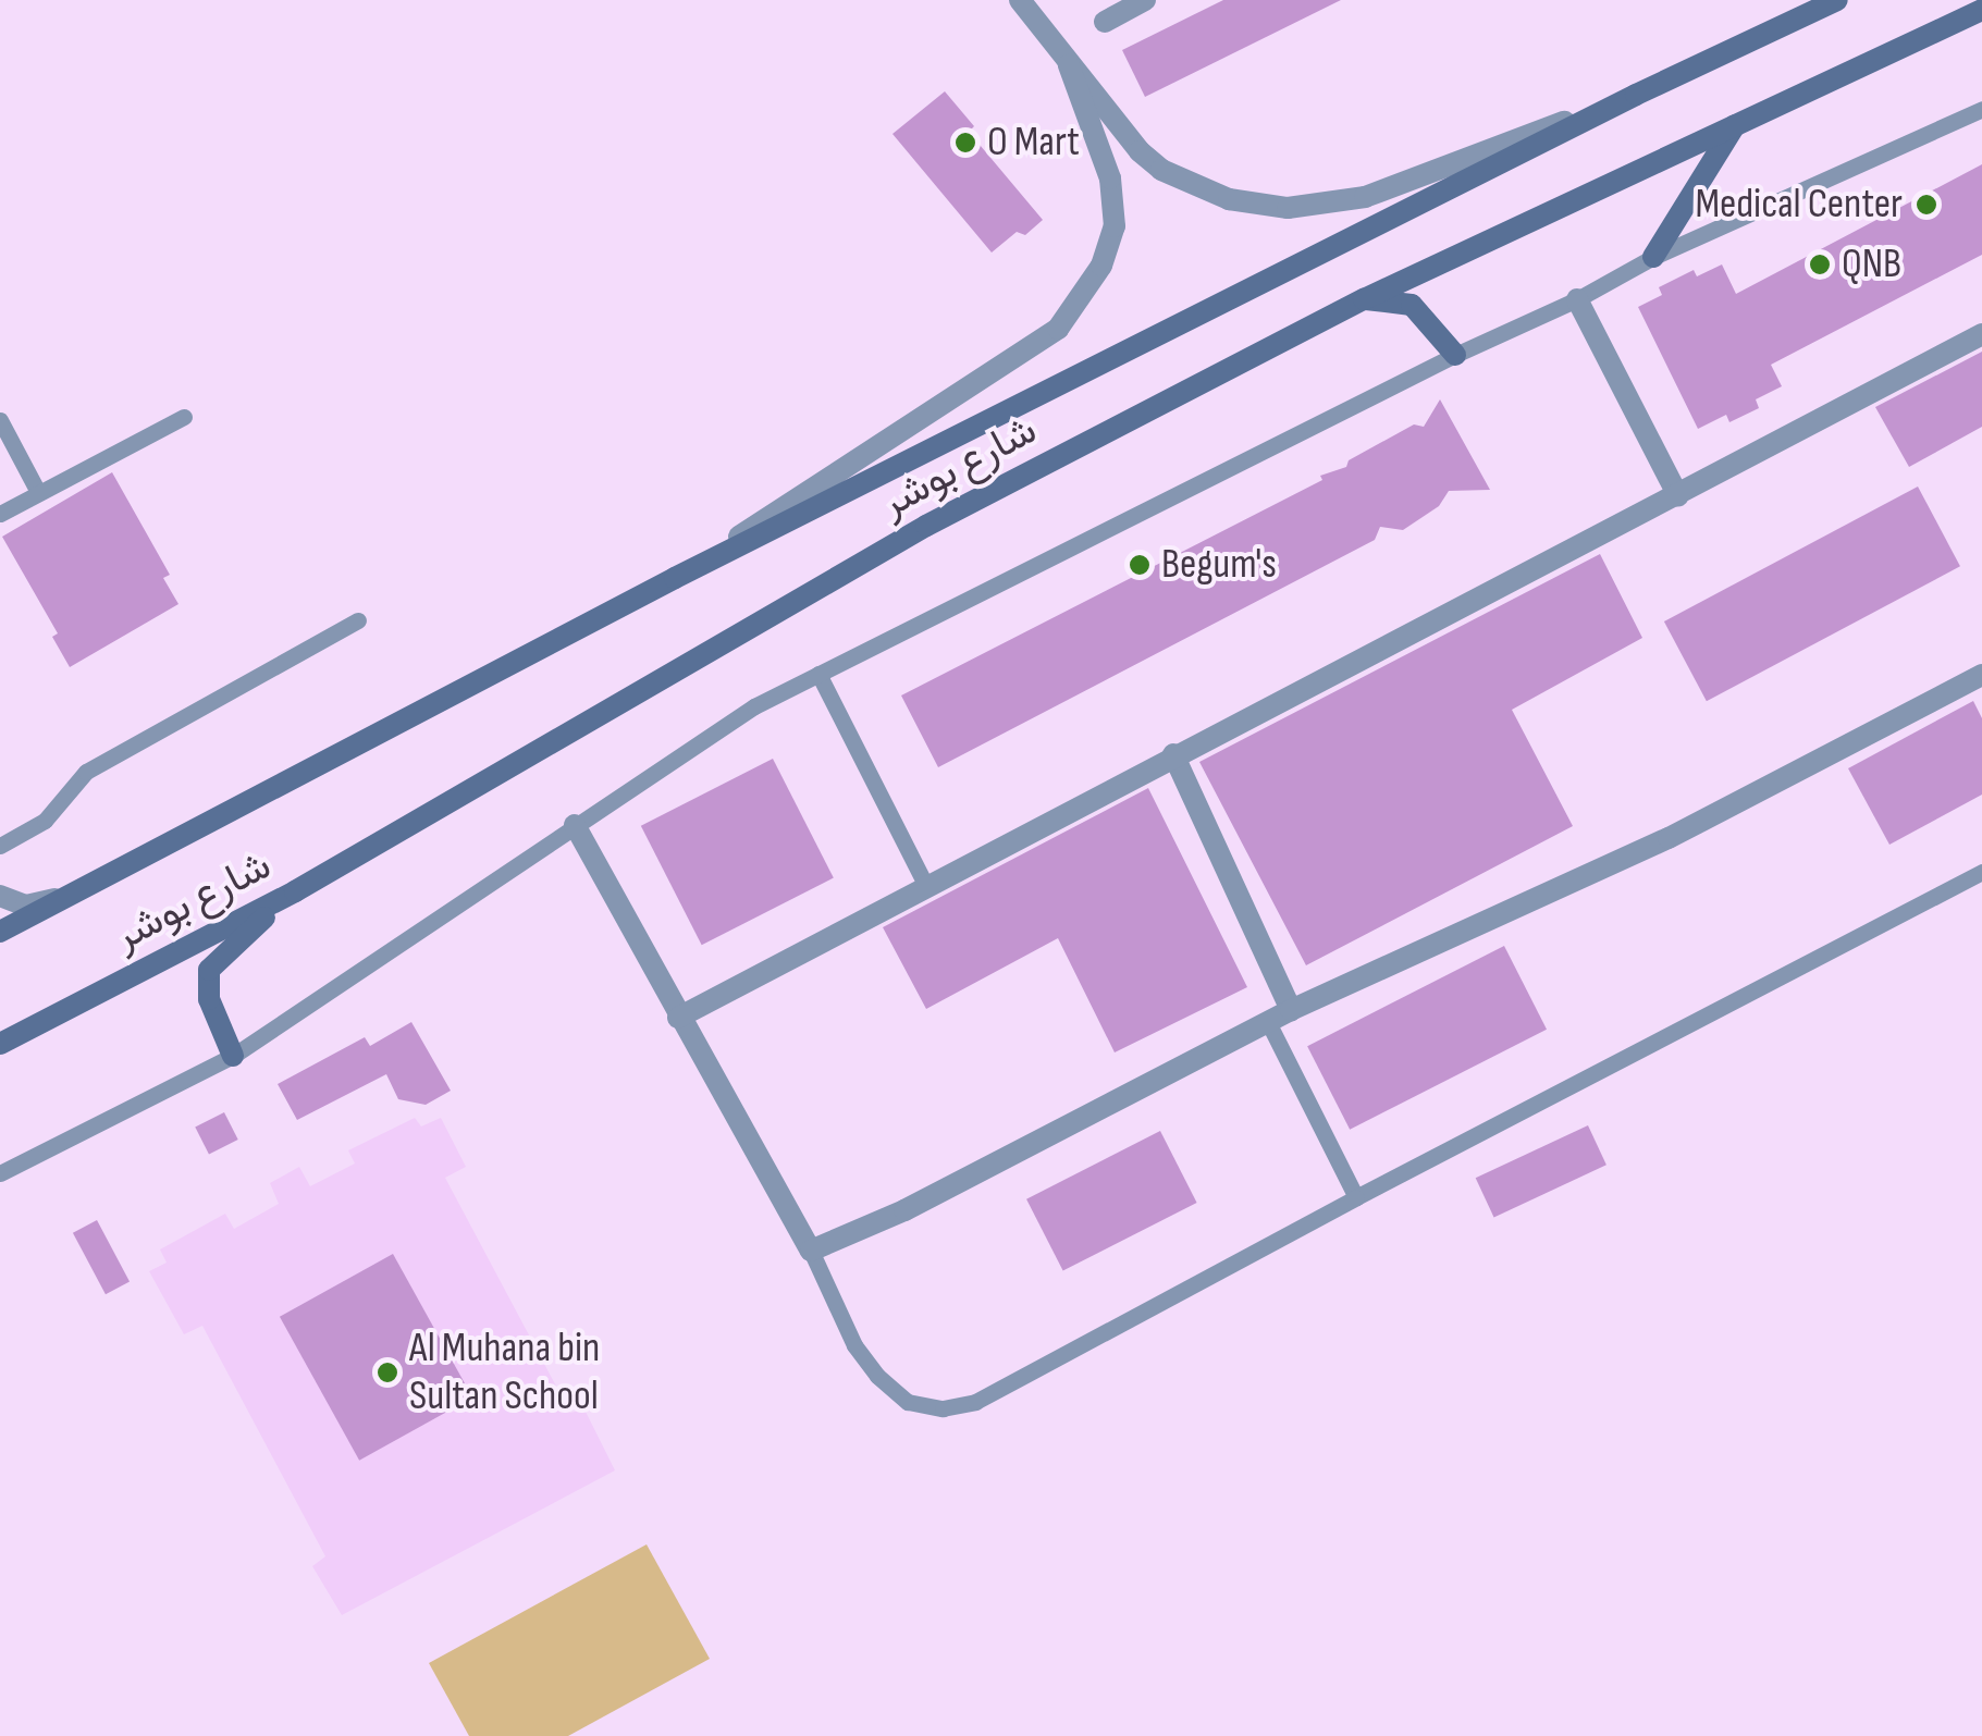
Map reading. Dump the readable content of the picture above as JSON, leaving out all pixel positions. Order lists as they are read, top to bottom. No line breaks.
{"streets":{"main road":["شارع بوشر"]},"places":["O Mart","Medical Center","QNB","Begum's","Al Muhana bin Sultan School"]}
